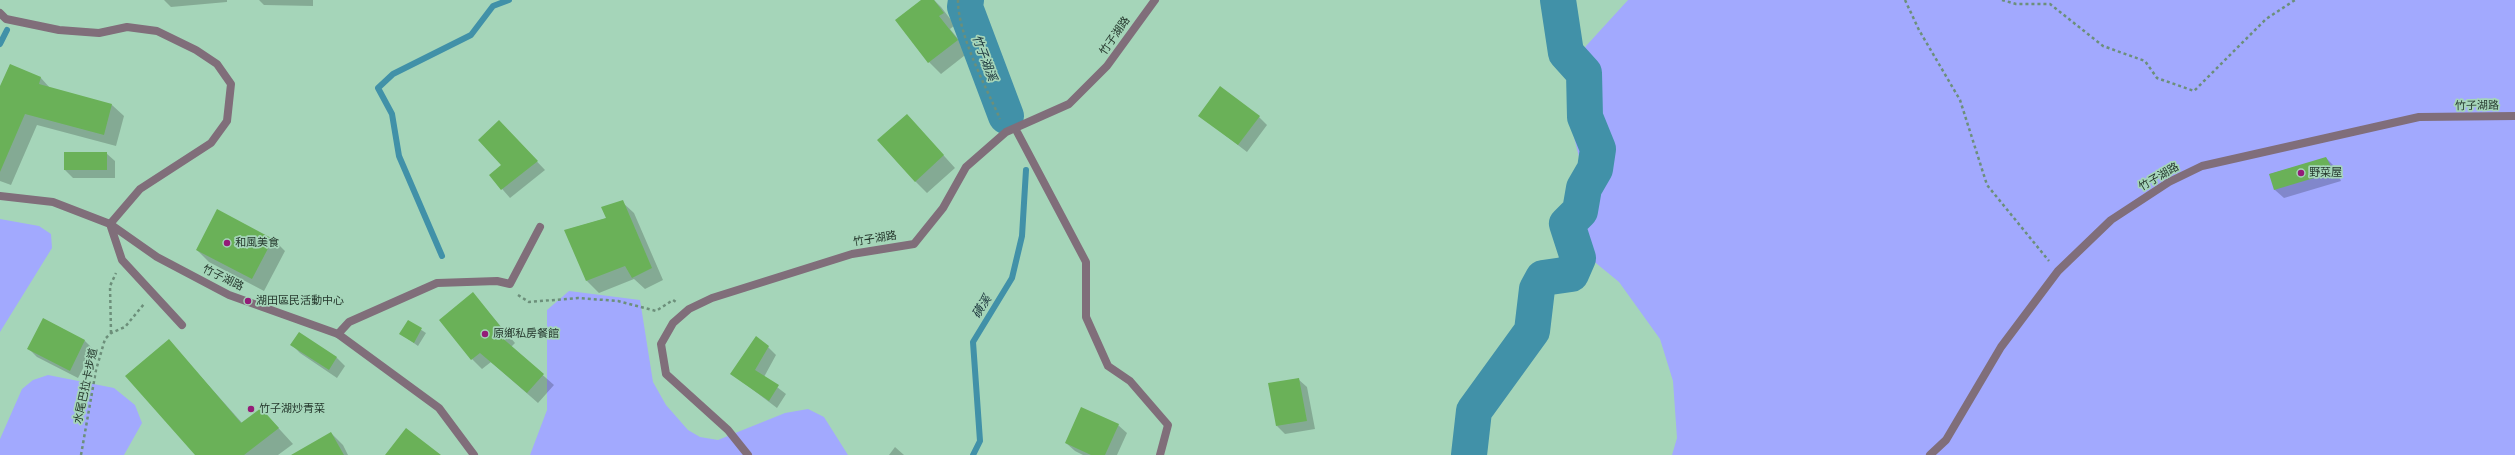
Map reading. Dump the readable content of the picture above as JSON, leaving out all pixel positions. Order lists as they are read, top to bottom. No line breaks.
{"streets":{"street":["竹子湖路"],"path":["水尾巴拉卡步道"]},"water":["竹子湖溪","磺溪"],"places":["野菜屋","和風美食","湖田區民活動中心","原鄉私房餐館","竹子湖炒青菜"]}
